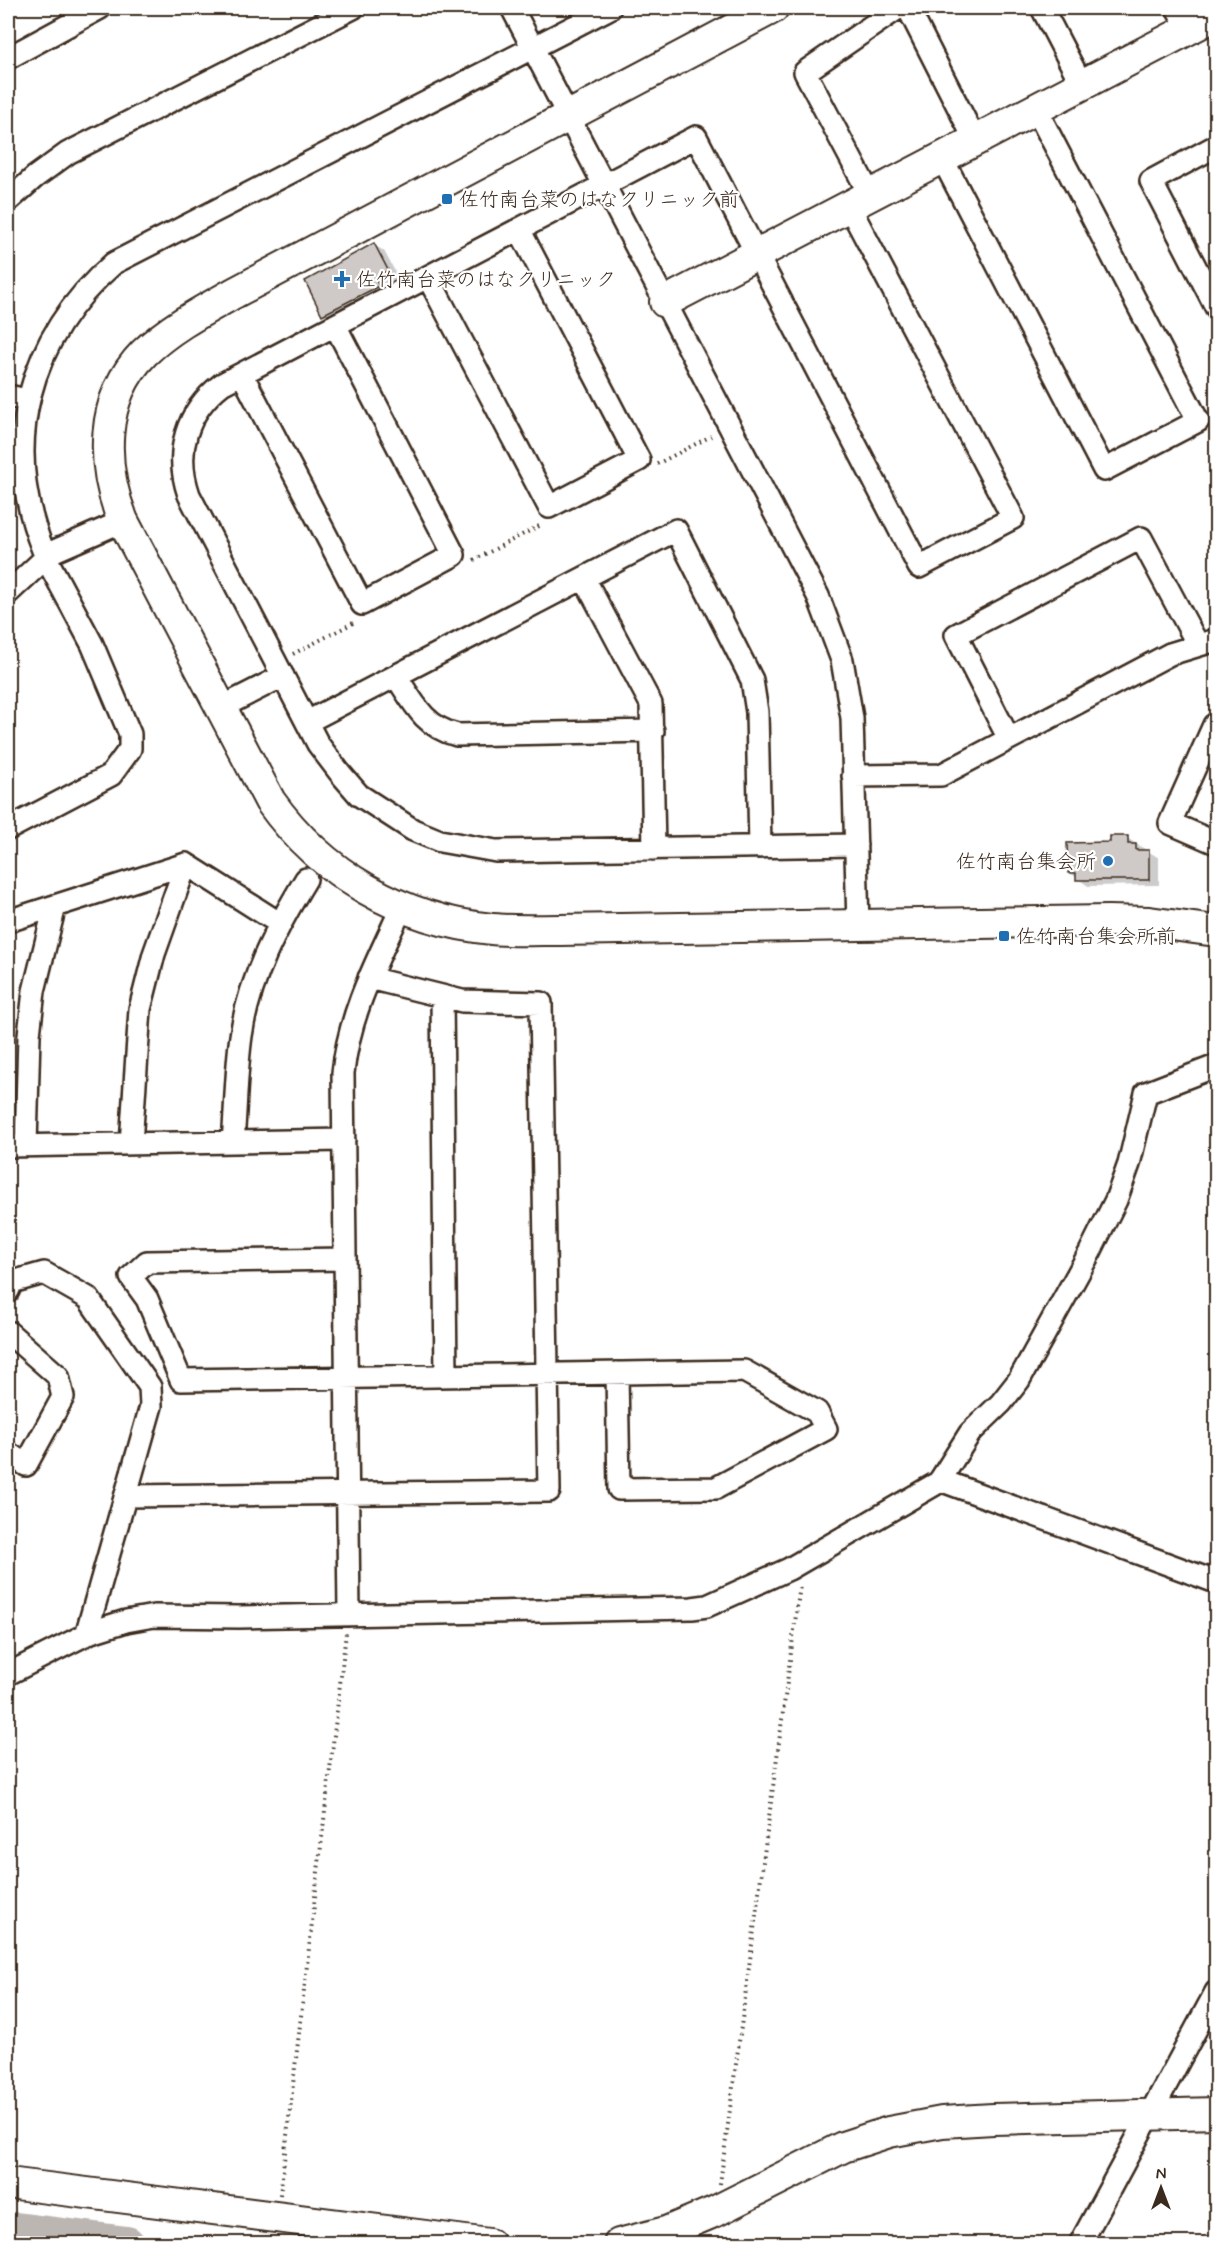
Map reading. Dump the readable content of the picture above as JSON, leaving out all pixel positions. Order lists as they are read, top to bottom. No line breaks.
{"places":{"transit":["佐竹南台菜のはなクリニック前","佐竹南台集会所前"],"health":["佐竹南台菜のはなクリニック"],"other":["佐竹南台集会所"]},"north":"top"}
